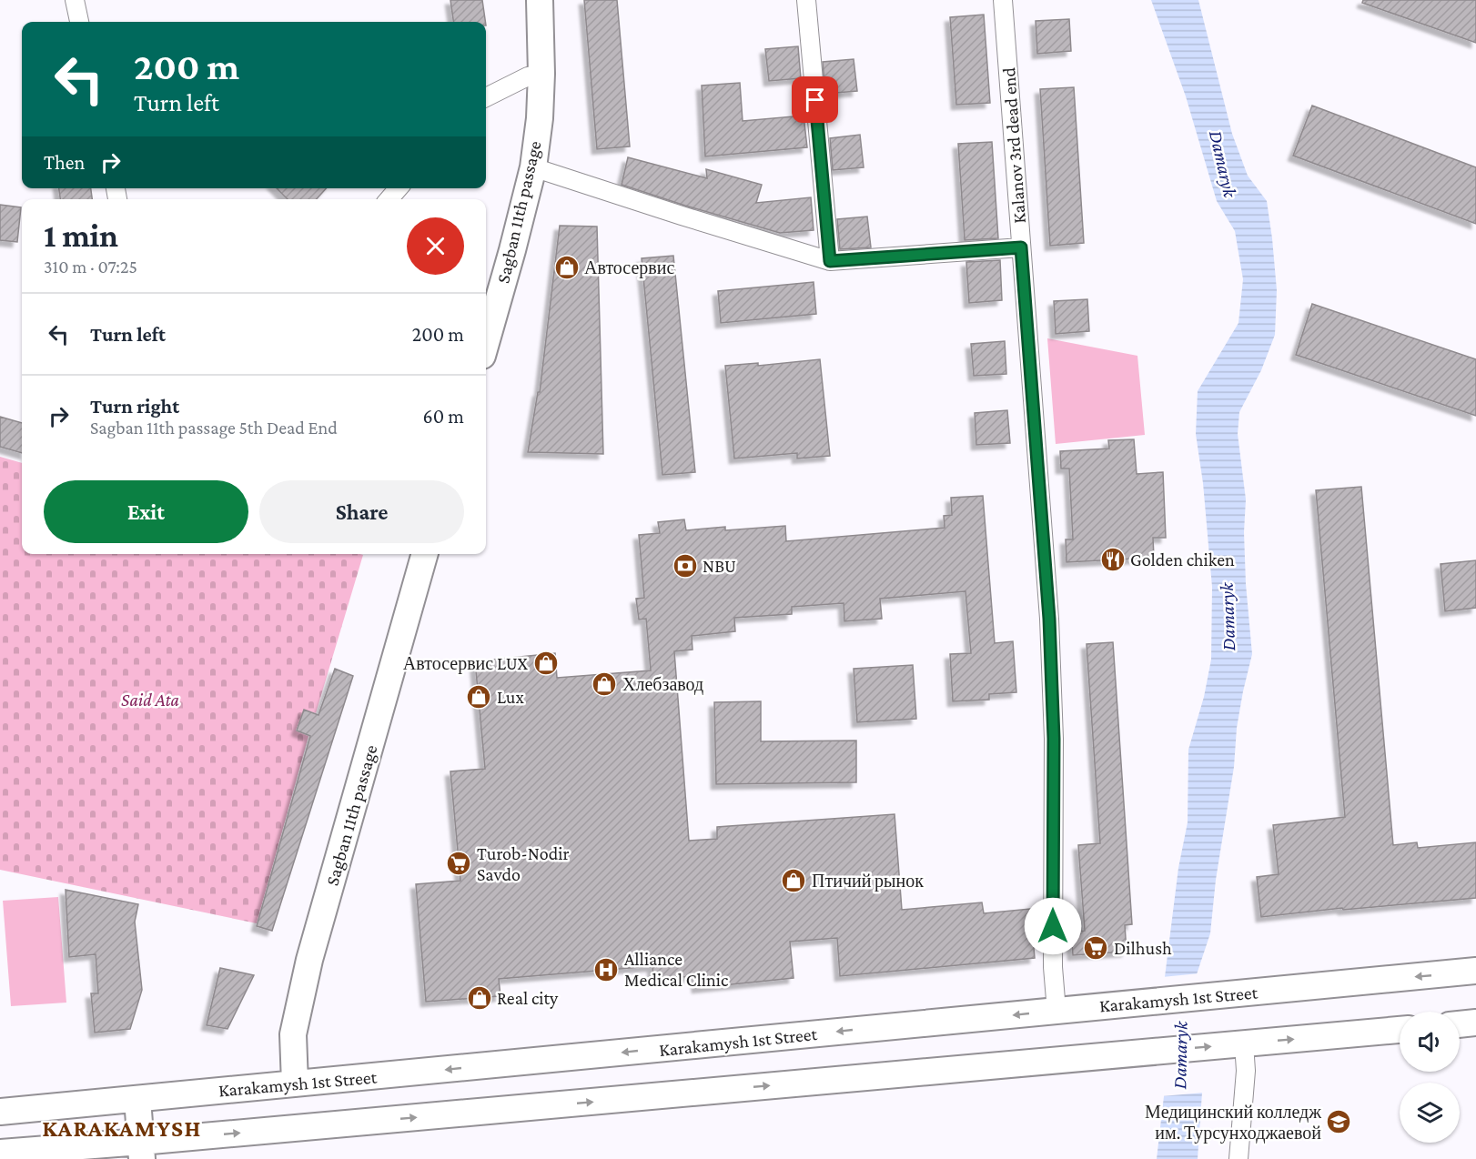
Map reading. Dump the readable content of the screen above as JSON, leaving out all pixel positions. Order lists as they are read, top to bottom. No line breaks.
{"streets":{"main road":["Sagban 11th passage","Karakamysh 1st Street"],"street":["Kalanov 3rd dead end"]},"crossings":[["Kalanov 3rd dead end","Karakamysh 1st Street"],["Sagban 11th passage","Karakamysh 1st Street"]],"districts":["KARAKAMYSH"],"water":["Damaryk"],"parks":["Said Ata"],"places":{"shop":["Автосервис","Автосервис LUX","Хлебзавод","Lux","Птичий рынок","Real city"],"restaurant":["Golden chiken"],"bank":["NBU"],"supermarket":["Turob-Nodir Savdo","Dilhush"],"hospital":["Alliance Medical Clinic"],"school or university":["Медицинский колледж им. Турсунходжаевой"]},"page":{"turn":["200 m","Turn left"],"then":"Then","heading":["1 min","310 m · 07:25"],"list":[{"name":"Turn left","value":"200 m"},{"name":"Turn right","note":"Sagban 11th passage 5th Dead End","value":"60 m"}],"buttons":["Exit","Share"]}}
